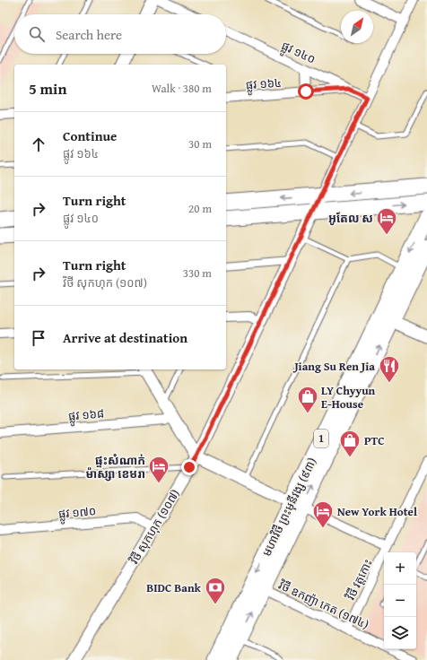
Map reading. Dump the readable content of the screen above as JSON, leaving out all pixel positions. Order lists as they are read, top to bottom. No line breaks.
{"streets":{"main road":["1","មហាវិថី ព្រះមុនីវង្ស (៩៣)"],"street":["ផ្លូវ ១៤០","ផ្លូវ ១៦៤","ផ្លូវ ១៦៨","ផ្លូវ ១៧០","វិថី សុកហុក (១០៧)","វិថី វត្តកោះ","វិថី ឧកញ៉ា កេត (១៧៤)"]},"crossings":[["ផ្លូវ ១៤០","ផ្លូវ ១៦៤"],["ផ្លូវ ១៤០","វិថី សុកហុក (១០៧)"],["មហាវិថី ព្រះមុនីវង្ស (៩៣)","វិថី ឧកញ៉ា កេត (១៧៤)"],["ផ្លូវ ១៧០","វិថី សុកហុក (១០៧)"],["វិថី វត្តកោះ","វិថី ឧកញ៉ា កេត (១៧៤)"]],"places":{"hotel":["អូតែល ស","ផ្ទះសំណាក់ ម៉ាស្សា ខេមរា","New York Hotel"],"restaurant":["Jiang Su Ren Jia"],"shop":["LY Chyyun E-House","PTC"],"bank":["BIDC Bank"]},"north":"top right","page":{"search":"Search here","heading":["5 min","Walk · 380 m"],"list":[["Continue","ផ្លូវ ១៦៤","30 m"],["Turn right","ផ្លូវ ១៤០","20 m"],["Turn right","វិថី សុកហុក (១០៧)","330 m"],"Arrive at destination"],"map_buttons":["+","−"]}}
